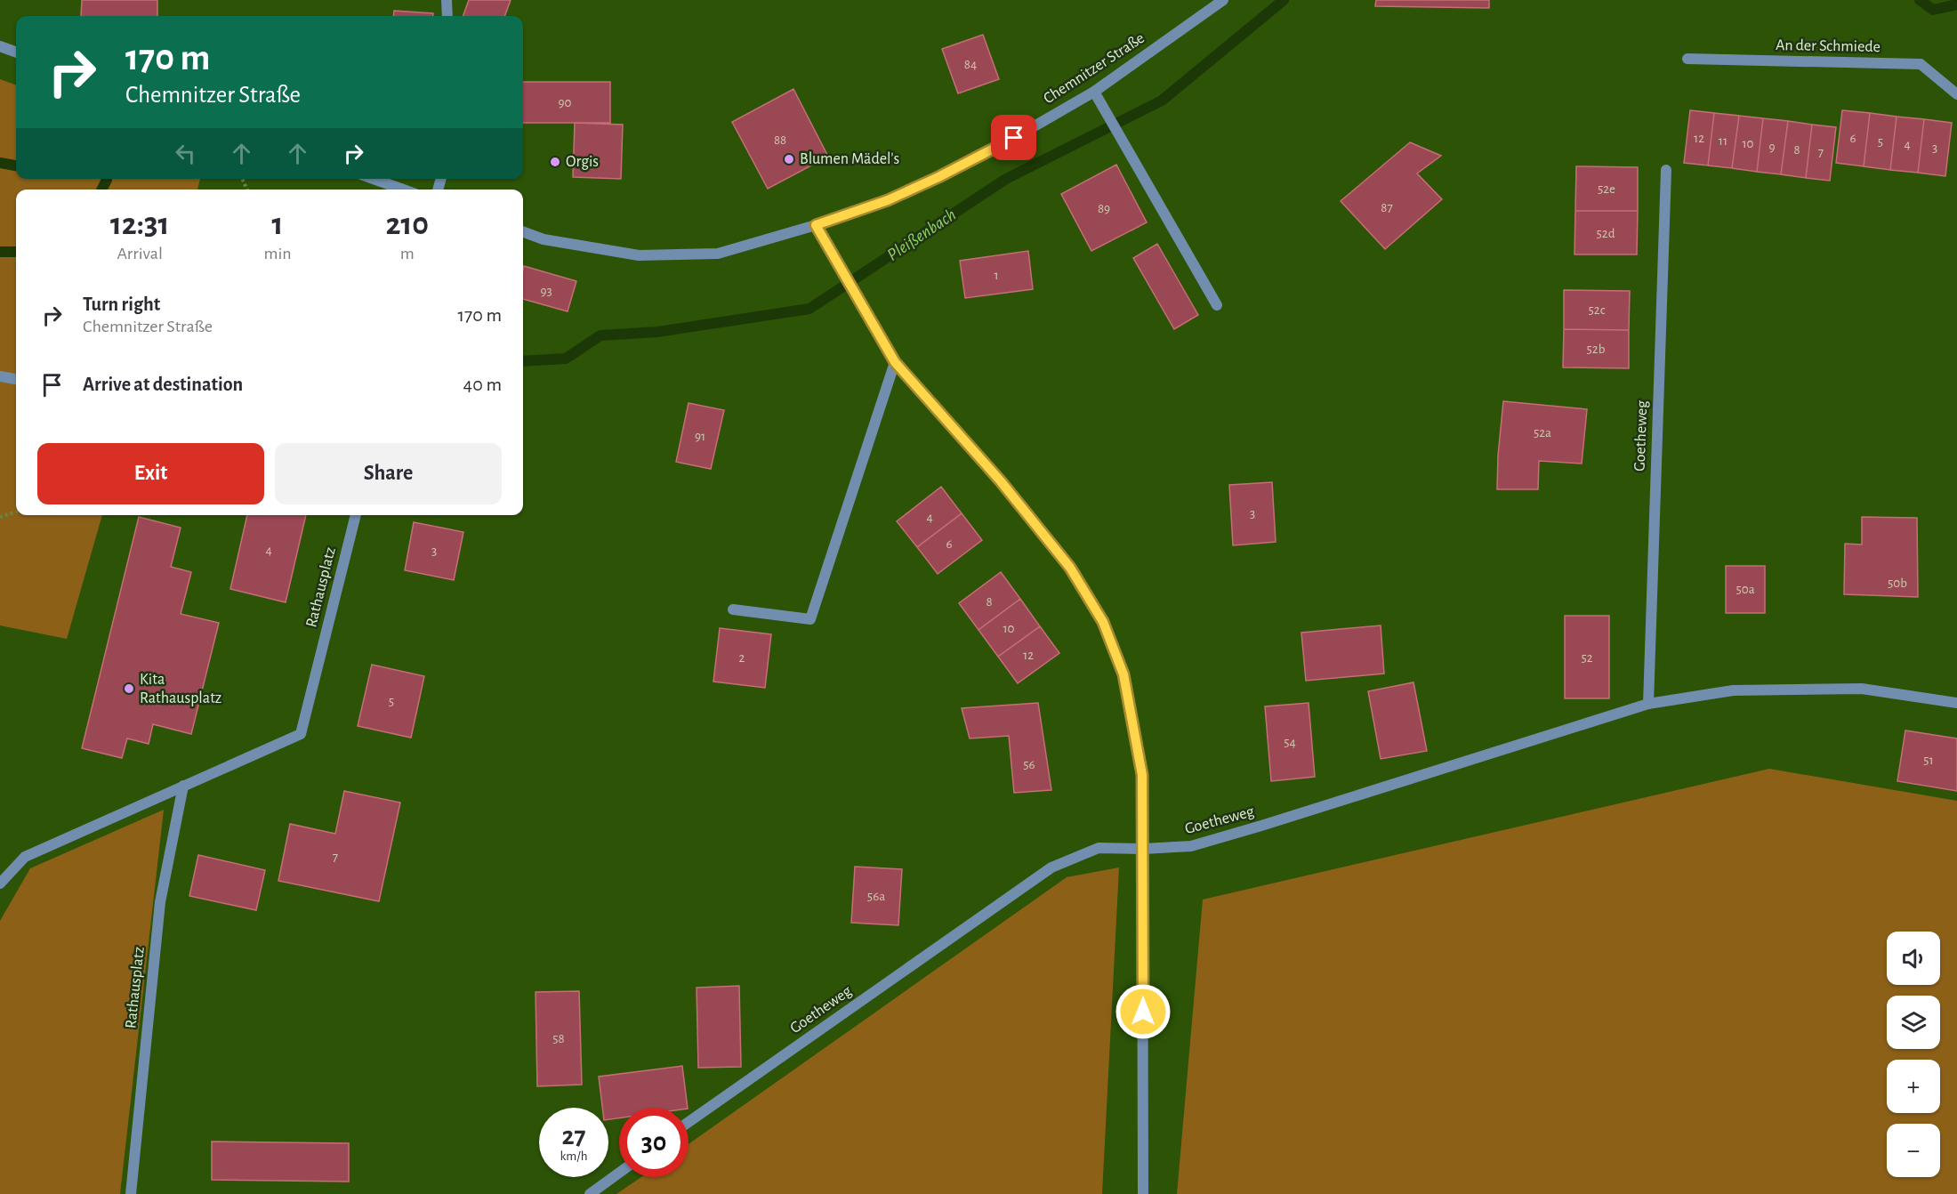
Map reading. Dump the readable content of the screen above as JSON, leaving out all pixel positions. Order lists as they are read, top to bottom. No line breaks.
{"streets":{"street":["An der Schmiede","Chemnitzer Straße","Goetheweg","Rathausplatz"]},"water":["Pleißenbach"],"places":["Blumen Mädel's","Orgis","Kita Rathausplatz"],"house_numbers":["84","90","12","6","88","11","5","10","4","9","3","8","7","52e","87","89","52d","1","93","52c","52b","52a","91","3","4","6","4","3","50b","50a","8","10","12","2","52","5","54","51","56","7","56a","58"],"page":{"turn":["170 m","Chemnitzer Straße"],"eta":["12:31","Arrival","1","min","210","m"],"list":[{"name":"Turn right","note":"Chemnitzer Straße","value":"170 m"},{"name":"Arrive at destination","value":"40 m"}],"buttons":["Exit","Share"],"map_buttons":["+","−"],"speed":"27 km/h","limit":"30"}}
